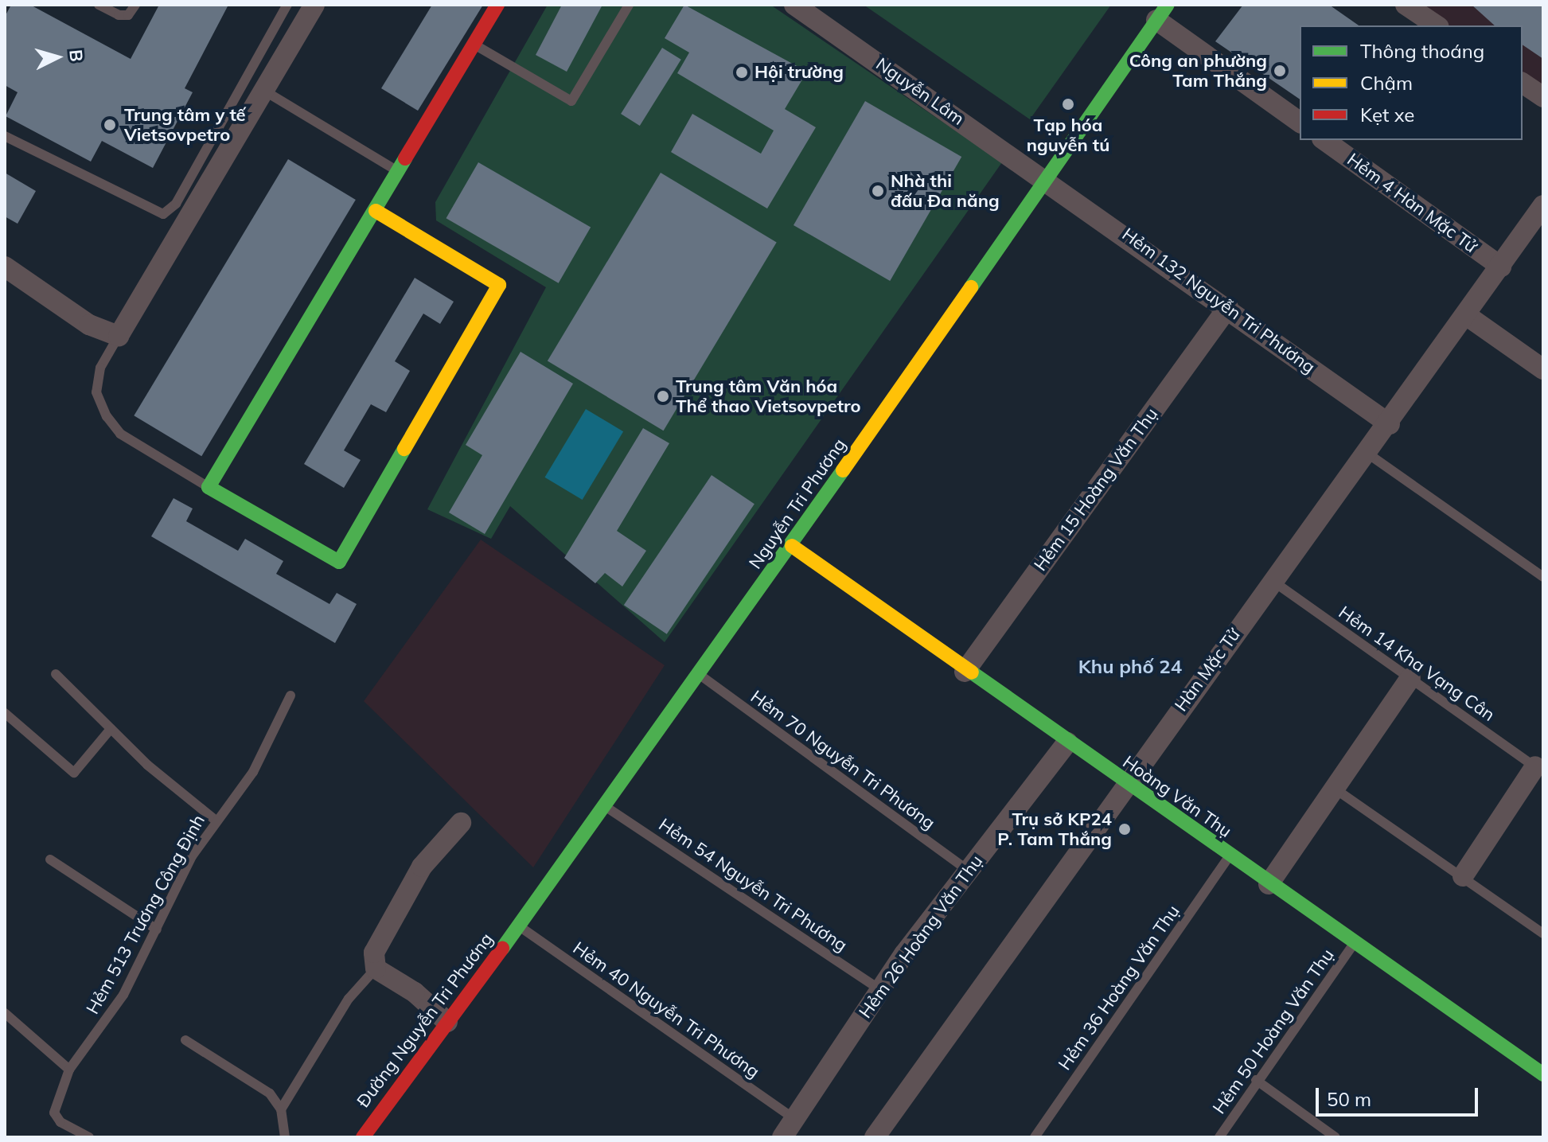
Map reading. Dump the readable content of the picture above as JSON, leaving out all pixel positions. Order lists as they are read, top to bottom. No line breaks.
{"streets":{"street":["Nguyễn Lâm","Hẻm 4 Hàn Mặc Tử","Hẻm 132 Nguyễn Tri Phương","Hẻm 15 Hoàng Văn Thụ","Nguyễn Tri Phương","Hàn Mặc Tử","Hoàng Văn Thụ","Hẻm 26 Hoàng Văn Thụ","Đường Nguyễn Tri Phương"],"lane":["Hẻm 14 Kha Vạng Cân","Hẻm 70 Nguyễn Tri Phương","Hẻm 54 Nguyễn Tri Phương","Hẻm 513 Trương Công Định","Hẻm 36 Hoàng Văn Thụ","Hẻm 40 Nguyễn Tri Phương","Hẻm 50 Hoàng Văn Thụ"]},"crossings":[["Nguyễn Lâm","Hẻm 132 Nguyễn Tri Phương"],["Nguyễn Lâm","Nguyễn Tri Phương"],["Hẻm 4 Hàn Mặc Tử","Hàn Mặc Tử"],["Hẻm 132 Nguyễn Tri Phương","Hẻm 15 Hoàng Văn Thụ"],["Hẻm 132 Nguyễn Tri Phương","Nguyễn Tri Phương"],["Hẻm 132 Nguyễn Tri Phương","Hàn Mặc Tử"],["Hẻm 15 Hoàng Văn Thụ","Hoàng Văn Thụ"],["Nguyễn Tri Phương","Hẻm 70 Nguyễn Tri Phương"],["Nguyễn Tri Phương","Hoàng Văn Thụ"],["Nguyễn Tri Phương","Hẻm 54 Nguyễn Tri Phương"],["Nguyễn Tri Phương","Hẻm 40 Nguyễn Tri Phương"],["Nguyễn Tri Phương","Đường Nguyễn Tri Phương"],["Hẻm 14 Kha Vạng Cân","Hàn Mặc Tử"],["Hàn Mặc Tử","Hoàng Văn Thụ"],["Hẻm 70 Nguyễn Tri Phương","Hẻm 26 Hoàng Văn Thụ"],["Hoàng Văn Thụ","Hẻm 26 Hoàng Văn Thụ"],["Hoàng Văn Thụ","Hẻm 36 Hoàng Văn Thụ"],["Hoàng Văn Thụ","Hẻm 50 Hoàng Văn Thụ"],["Hẻm 54 Nguyễn Tri Phương","Hẻm 26 Hoàng Văn Thụ"],["Hẻm 26 Hoàng Văn Thụ","Hẻm 40 Nguyễn Tri Phương"],["Hẻm 40 Nguyễn Tri Phương","Đường Nguyễn Tri Phương"]],"districts":["Khu phố 24"],"places":["Công an phường Tam Thắng","Hội trường","Tạp hóa nguyễn tú","Trung tâm y tế Vietsovpetro","Nhà thi đấu Đa năng","Trung tâm Văn hóa Thể thao Vietsovpetro","Trụ sở KP24 P. Tam Thắng"],"legend":["Thông thoáng","Chậm","Kẹt xe"],"scale_bar":"50 m","north":"right"}
